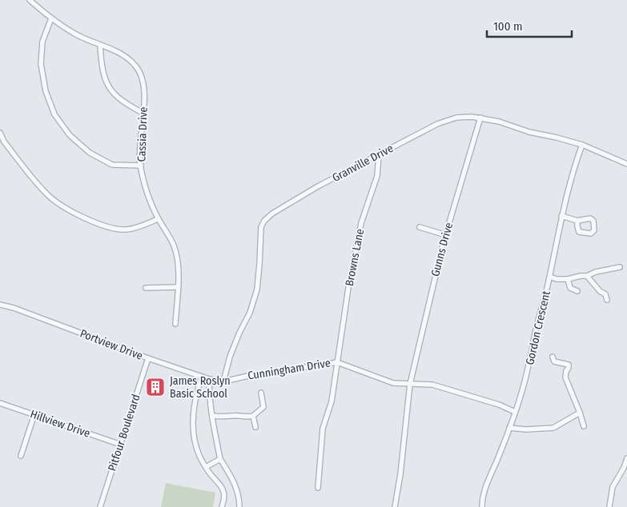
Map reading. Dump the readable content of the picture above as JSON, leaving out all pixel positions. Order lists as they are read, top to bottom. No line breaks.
{"streets":{"street":["Cassia Drive","Granville Drive","Gunns Drive","Browns Lane","Gordon Crescent","Portview Drive","Cunningham Drive","Hillview Drive","Pitfour Boulevard"]},"crossings":[["Granville Drive","Gunns Drive"],["Granville Drive","Browns Lane"],["Granville Drive","Gordon Crescent"],["Granville Drive","Portview Drive"],["Granville Drive","Cunningham Drive"],["Gunns Drive","Cunningham Drive"],["Browns Lane","Cunningham Drive"],["Gordon Crescent","Cunningham Drive"],["Portview Drive","Cunningham Drive"],["Portview Drive","Pitfour Boulevard"],["Hillview Drive","Pitfour Boulevard"]],"places":{"building":["James Roslyn Basic School"]},"scale_bar":"100 m"}
